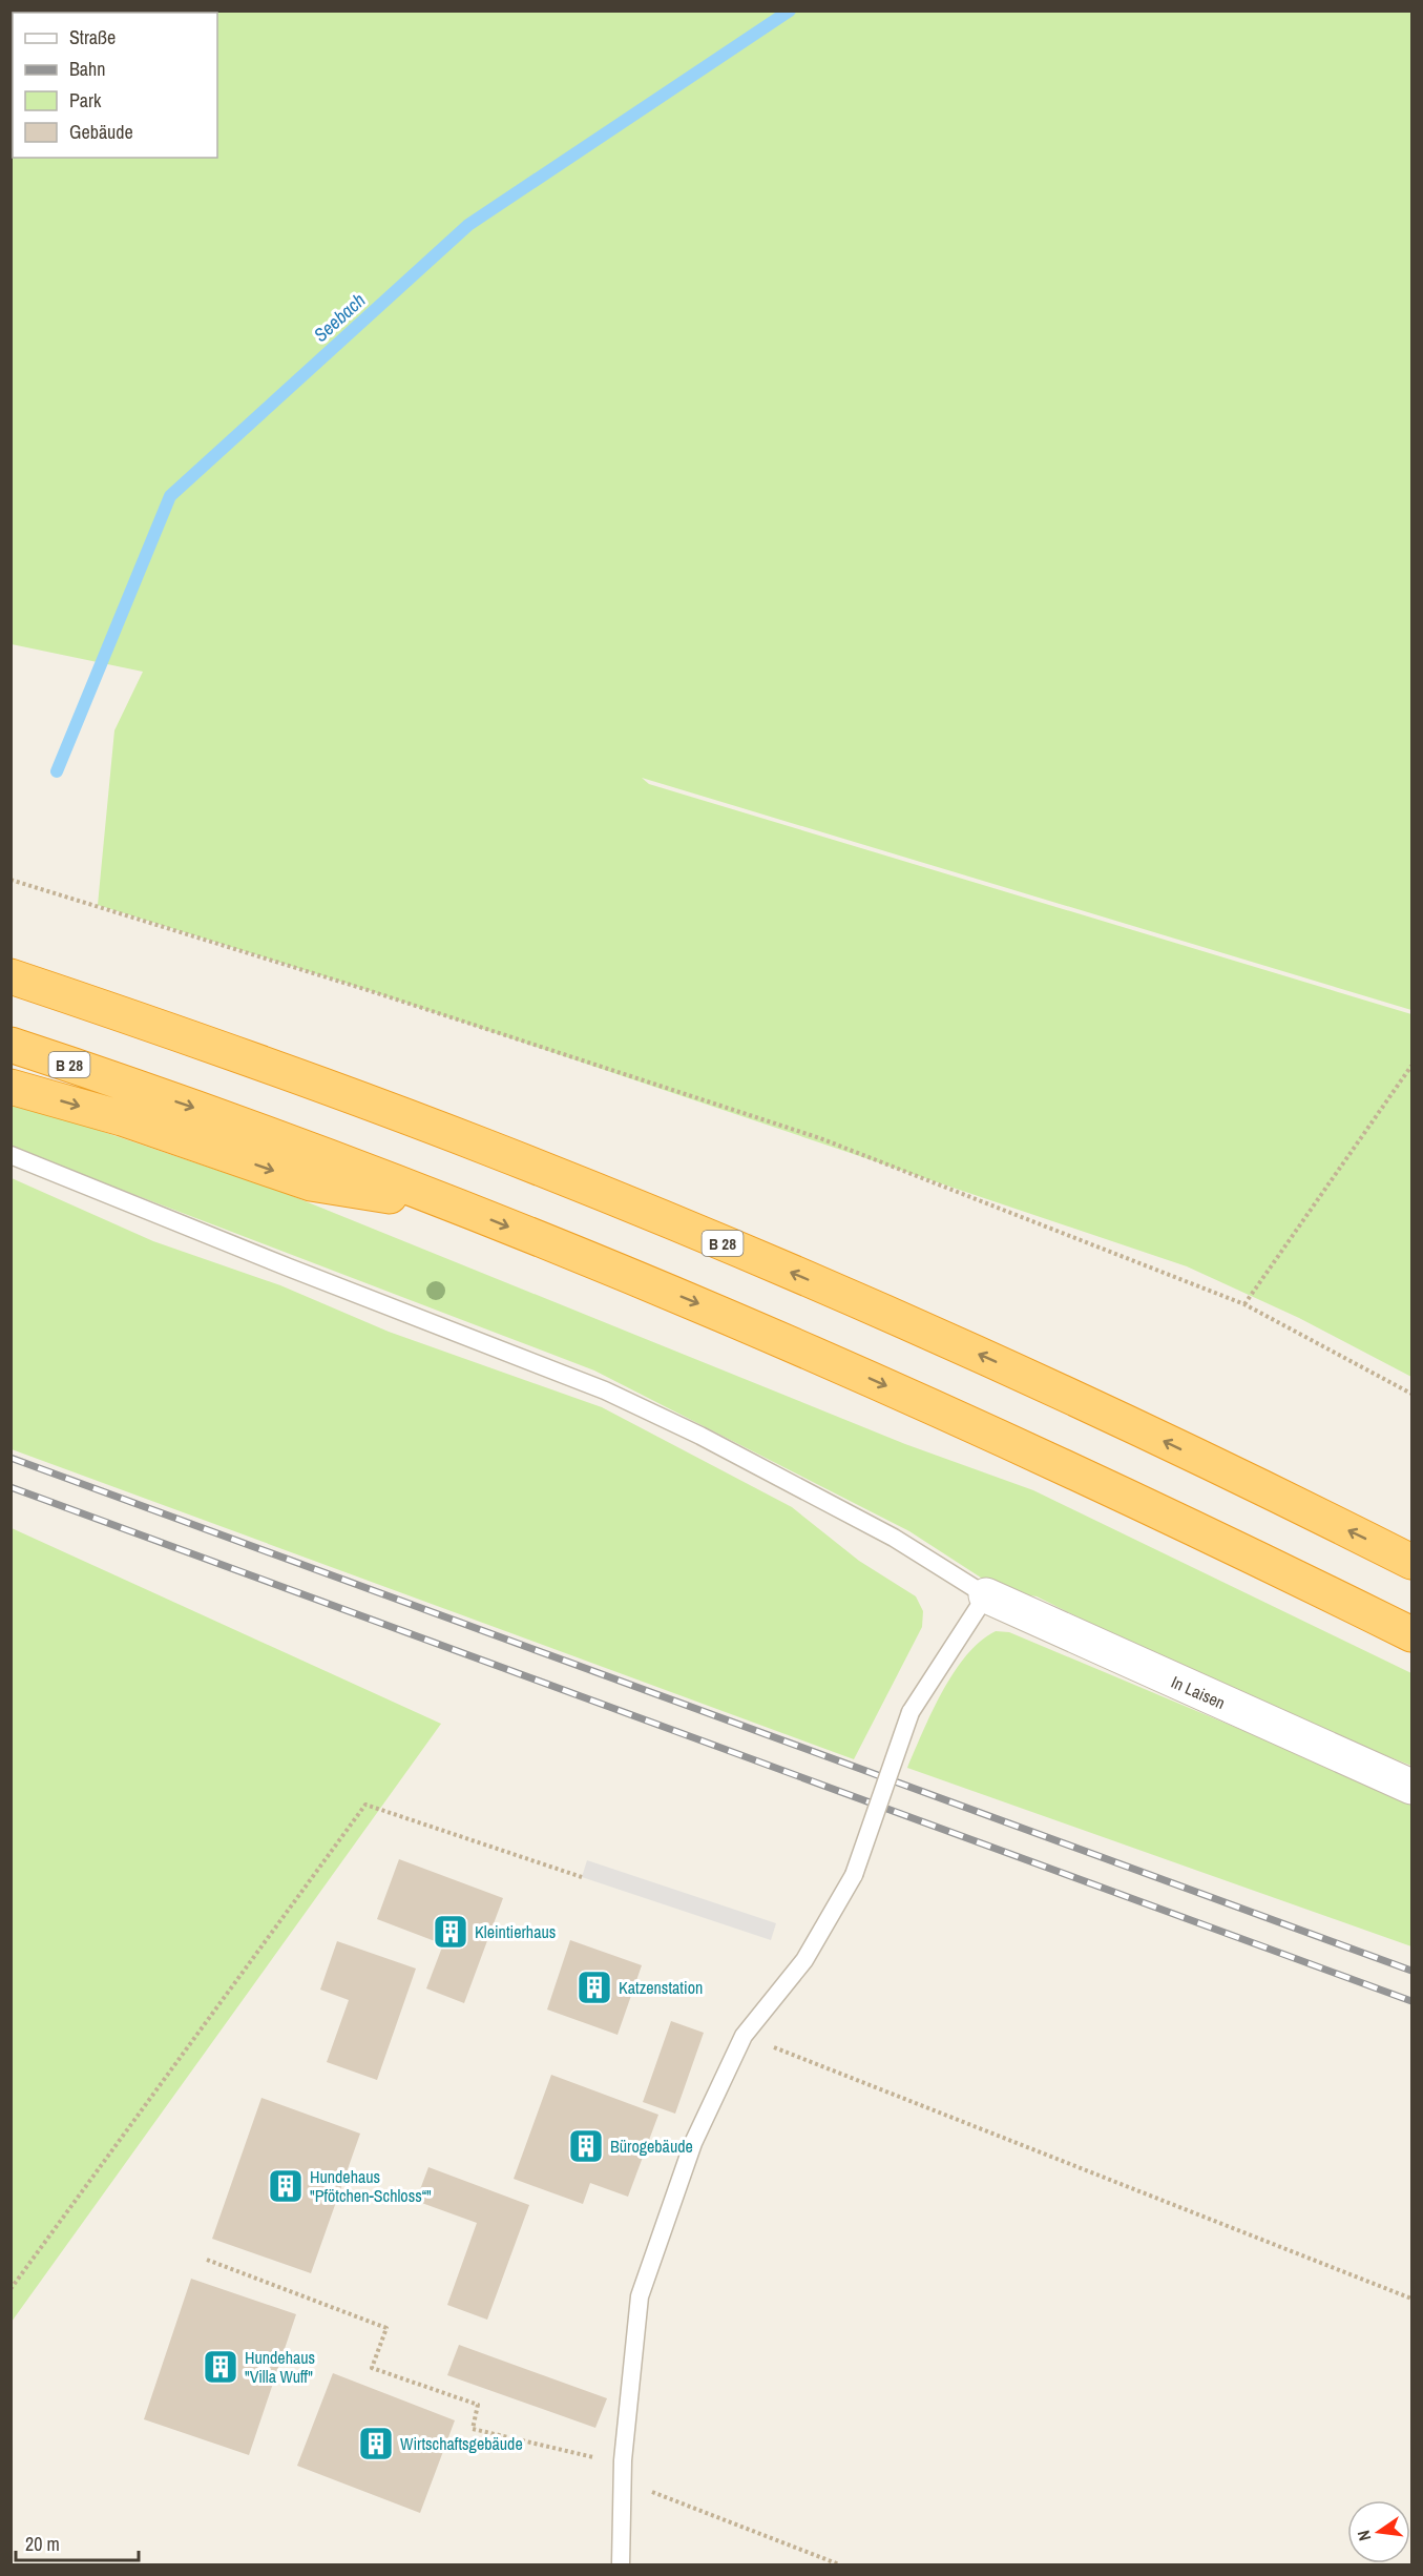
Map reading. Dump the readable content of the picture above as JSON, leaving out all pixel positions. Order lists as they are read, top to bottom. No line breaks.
{"streets":{"highway":["B 28"],"street":["In Laisen"]},"water":["Seebach"],"places":{"building":["Kleintierhaus","Katzenstation","Bürogebäude","Hundehaus \"Pfötchen-Schloss“\"","Hundehaus \"Villa Wuff\"","Wirtschaftsgebäude"]},"legend":["Straße","Bahn","Park","Gebäude"],"scale_bar":"20 m","north":"left"}
